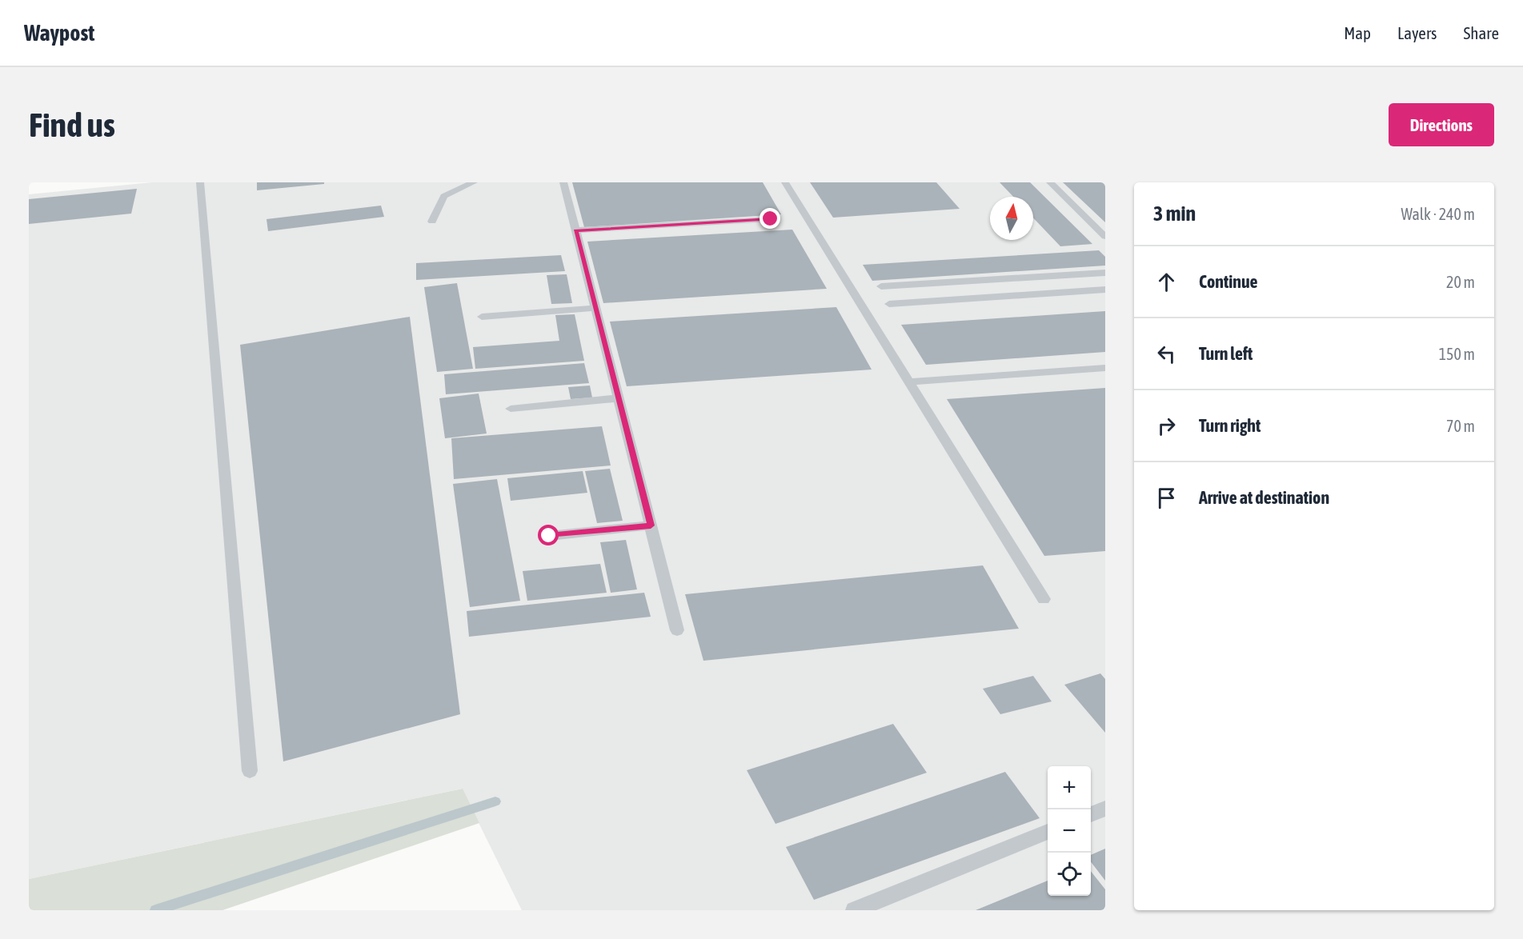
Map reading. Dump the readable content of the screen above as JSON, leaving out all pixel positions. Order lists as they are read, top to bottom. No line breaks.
{"north":"top","page":{"header":"Waypost","nav":["Map","Layers","Share"],"buttons":"Directions","title":"Find us","heading":["3 min","Walk · 240 m"],"list":[["Continue","20 m"],["Turn left","150 m"],["Turn right","70 m"],"Arrive at destination"],"map_buttons":["+","−"]}}
